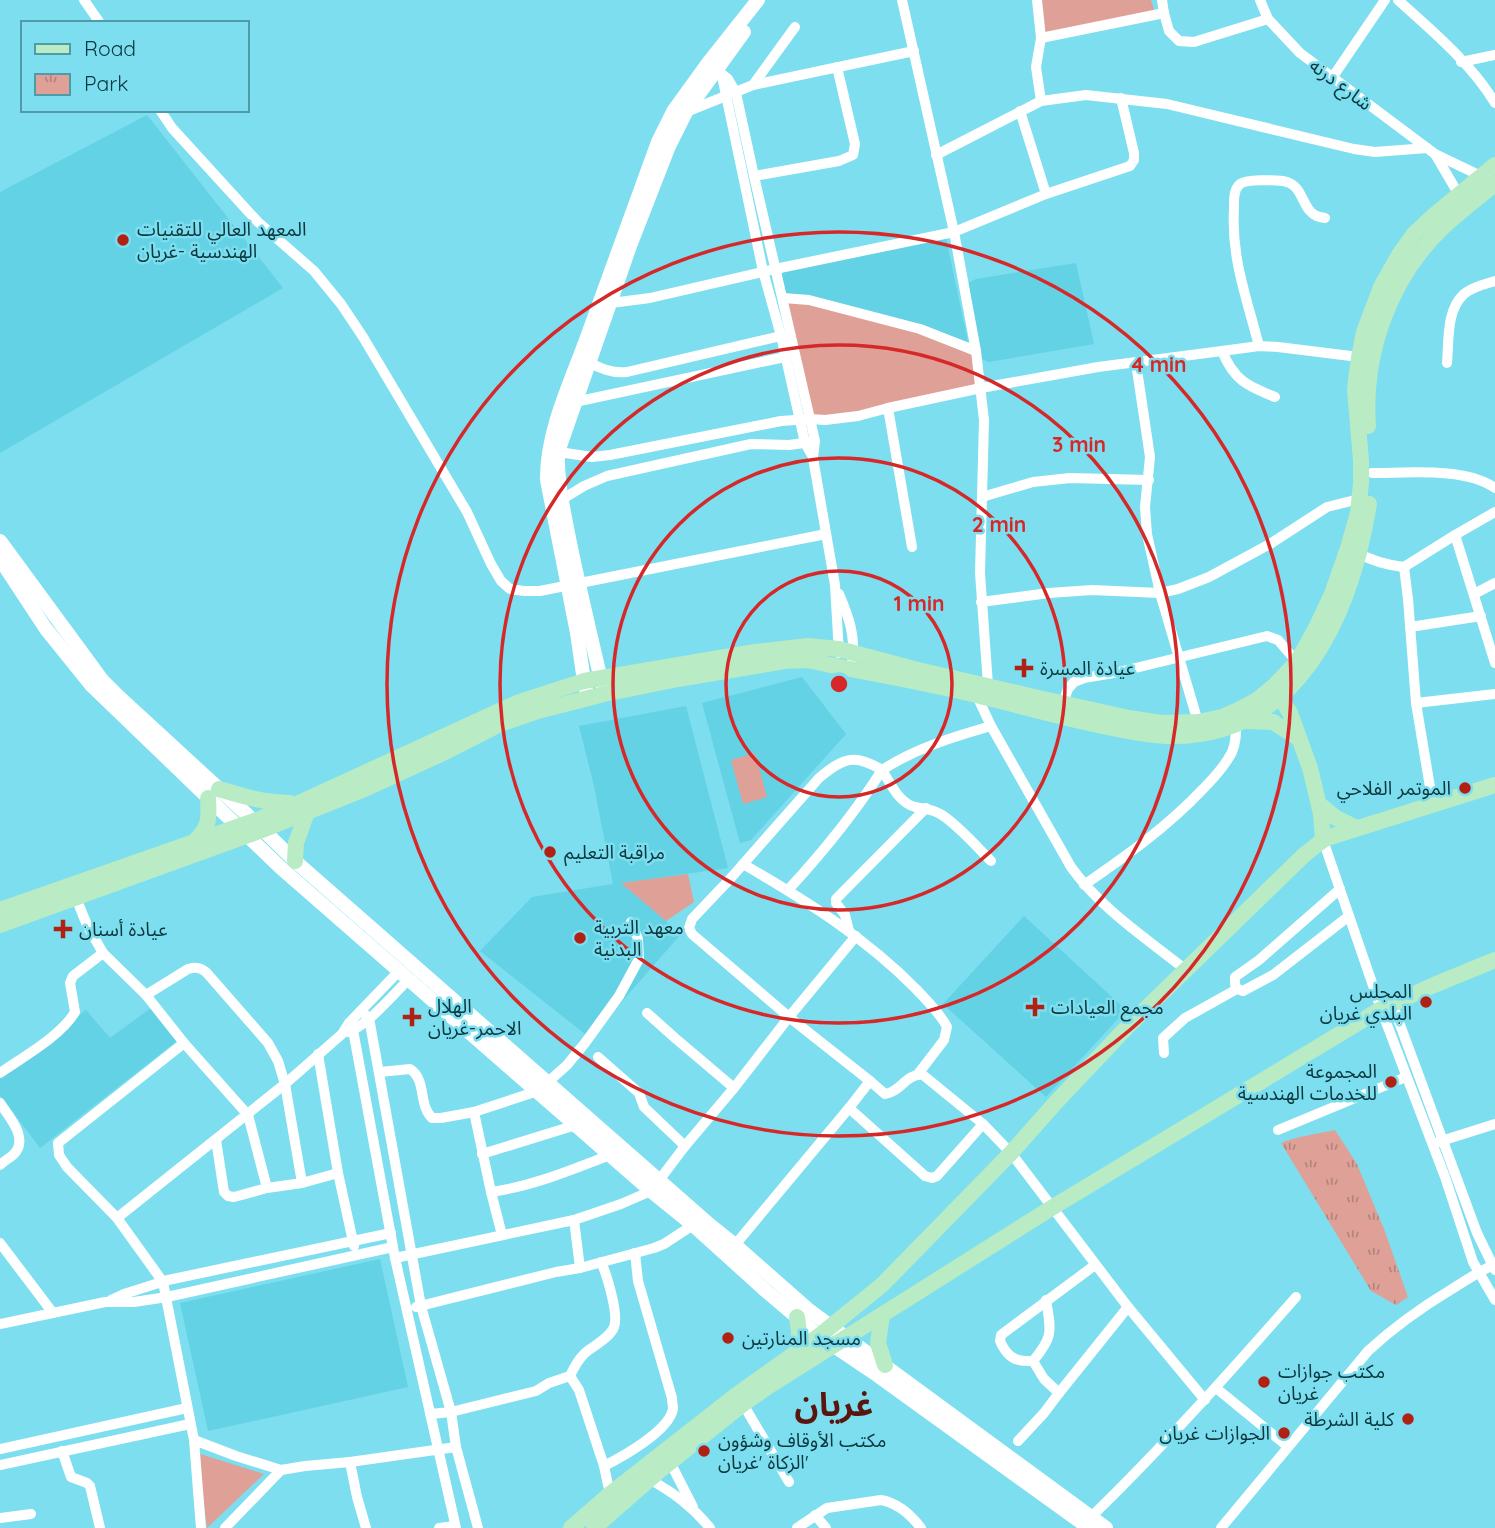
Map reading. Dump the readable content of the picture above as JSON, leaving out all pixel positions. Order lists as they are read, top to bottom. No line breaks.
{"streets":{"street":["شارع درنه"]},"districts":["غريان"],"places":{"other":["المعهد العالي للتقنيات الهندسية -غريان","الموتمر الفلاحي","مراقبة التعليم","معهد التربية البدنية","المجلس البلدي غريان","المجموعة للخدمات الهندسية","مسجد المنارتين","مكتب جوازات غريان","كلية الشرطة","الجوازات غريان","مكتب الأوقاف وشؤون الزكاة 'غريان'"],"health":["عيادة المسرة","عيادة أسنان","مجمع العيادات","الهلال الاحمر-غريان"]},"legend":["Road","Park"],"rings":["4 min","3 min","2 min","1 min"]}
